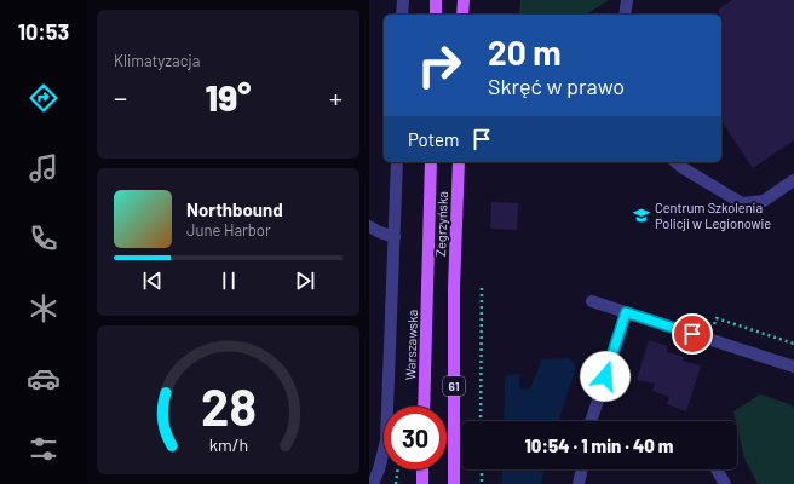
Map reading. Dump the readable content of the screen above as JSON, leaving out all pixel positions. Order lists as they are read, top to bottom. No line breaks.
{"streets":{"main road":["Zegrzyńska","Warszawska","61"]},"crossings":[["Zegrzyńska","Warszawska"]],"places":{"school or university":["Centrum Szkolenia Policji w Legionowie"]},"page":{"tabs":"10:53","tile":"Klimatyzacja","turn":["20 m","Skręć w prawo"],"heat":["−","19°","+"],"then":"Potem","song":["Northbound","June Harbor"],"limit":"30","trip":"10:54 · 1 min · 40 m","gauge":["28","km/h"]}}
